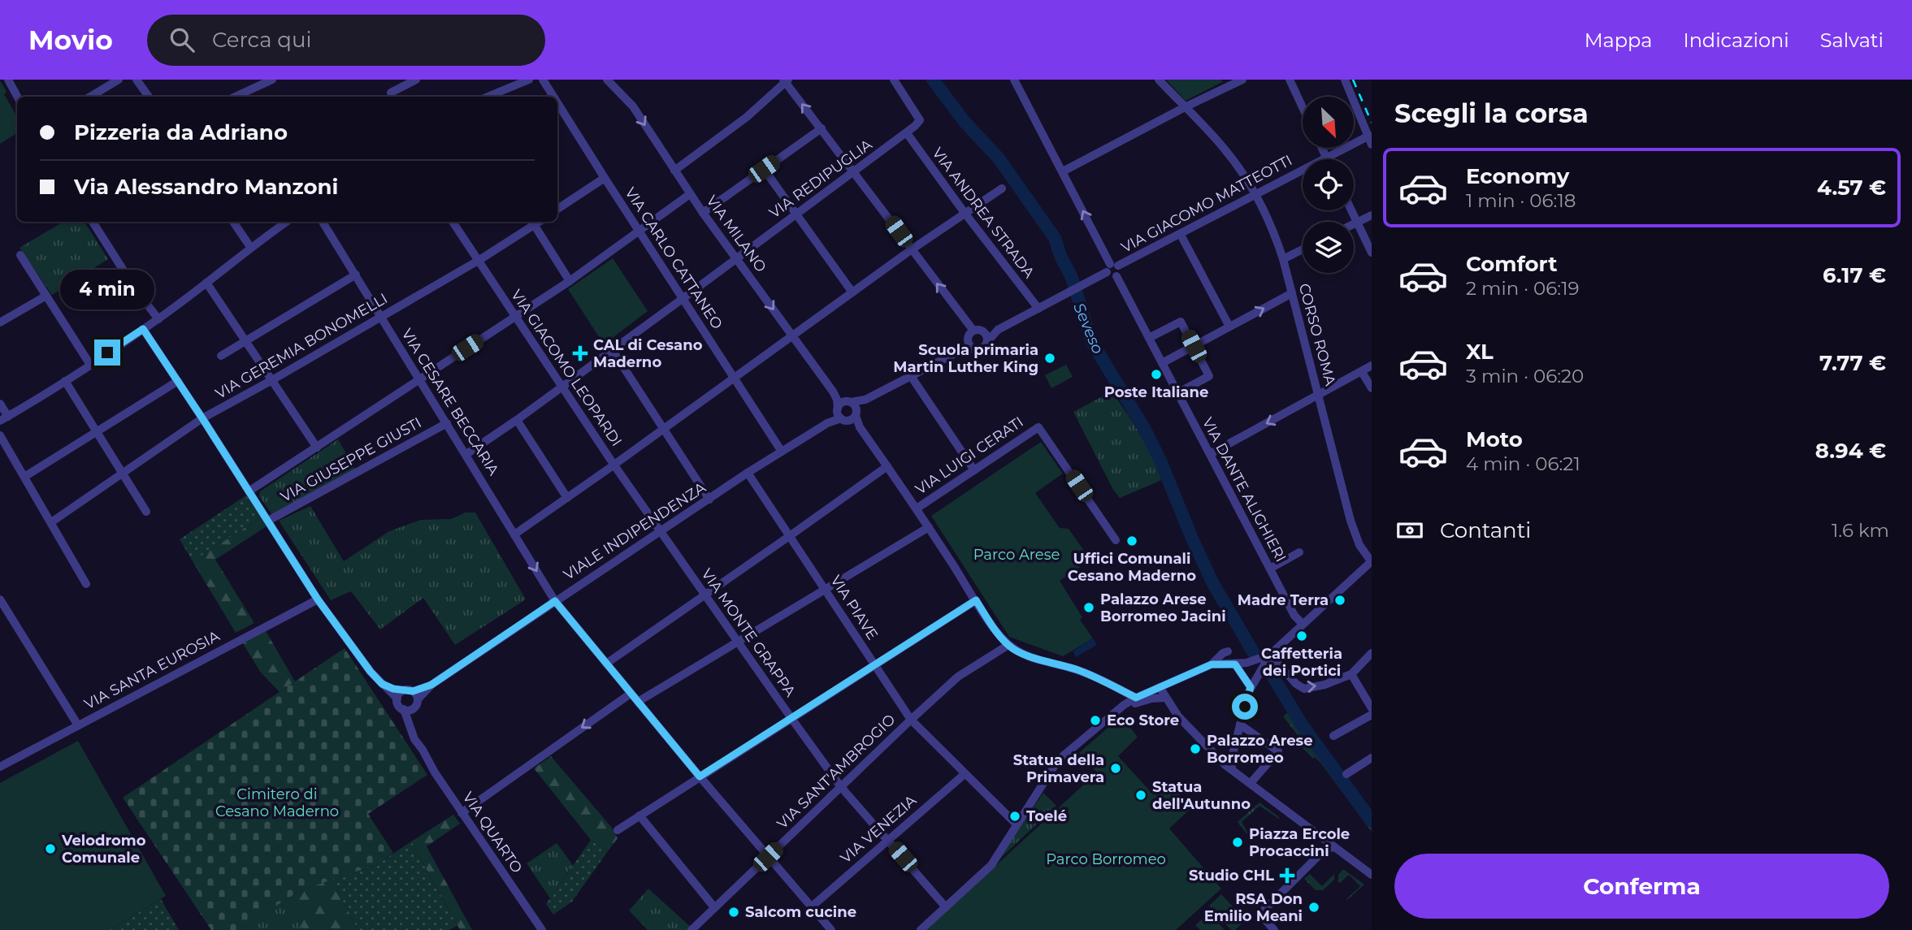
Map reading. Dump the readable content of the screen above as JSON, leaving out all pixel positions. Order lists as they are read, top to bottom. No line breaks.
{"streets":{"street":["VIA REDIPUGLIA","VIA GIACOMO MATTEOTTI","VIA ANDREA STRADA","VIA MILANO","VIA CARLO CATTANEO","CORSO ROMA","VIA GEREMIA BONOMELLI","VIA GIACOMO LEOPARDI","VIA CESARE BECCARIA","VIA LUIGI CERATI","VIA GIUSEPPE GIUSTI","VIA DANTE ALIGHIERI","VIALE INDIPENDENZA","VIA PIAVE","VIA MONTE GRAPPA","VIA SANTA EUROSIA","VIA SANT'AMBROGIO","VIA VENEZIA","VIA QUARTO"]},"crossings":[["VIA REDIPUGLIA","VIA ANDREA STRADA"],["VIA REDIPUGLIA","VIA MILANO"],["VIA REDIPUGLIA","VIA CARLO CATTANEO"],["VIA REDIPUGLIA","VIA GIACOMO LEOPARDI"],["VIA REDIPUGLIA","VIA CESARE BECCARIA"],["VIA GIACOMO MATTEOTTI","VIA ANDREA STRADA"],["VIA GIACOMO MATTEOTTI","CORSO ROMA"],["VIA GIACOMO MATTEOTTI","VIA DANTE ALIGHIERI"],["VIA MILANO","VIA LUIGI CERATI"],["VIA MILANO","VIALE INDIPENDENZA"],["VIA MILANO","VIA SANT'AMBROGIO"],["VIA CARLO CATTANEO","VIALE INDIPENDENZA"],["VIA GEREMIA BONOMELLI","VIA GIACOMO LEOPARDI"],["VIA GEREMIA BONOMELLI","VIA CESARE BECCARIA"],["VIA GEREMIA BONOMELLI","VIA QUARTO"],["VIA GIACOMO LEOPARDI","VIALE INDIPENDENZA"],["VIA GIACOMO LEOPARDI","VIA MONTE GRAPPA"],["VIA CESARE BECCARIA","VIA GIUSEPPE GIUSTI"],["VIA CESARE BECCARIA","VIALE INDIPENDENZA"],["VIA CESARE BECCARIA","VIA SANT'AMBROGIO"],["VIA CESARE BECCARIA","VIA VENEZIA"],["VIA GIUSEPPE GIUSTI","VIA QUARTO"],["VIALE INDIPENDENZA","VIA PIAVE"],["VIALE INDIPENDENZA","VIA MONTE GRAPPA"],["VIALE INDIPENDENZA","VIA QUARTO"],["VIA PIAVE","VIA SANT'AMBROGIO"],["VIA PIAVE","VIA VENEZIA"],["VIA MONTE GRAPPA","VIA SANT'AMBROGIO"],["VIA MONTE GRAPPA","VIA VENEZIA"],["VIA SANTA EUROSIA","VIA QUARTO"]],"water":["Seveso"],"parks":["Parco Arese","Cimitero di Cesano Maderno","Parco Borromeo"],"places":{"health":["CAL di Cesano Maderno","Studio CHL"],"other":["Scuola primaria Martin Luther King","Poste Italiane","Uffici Comunali Cesano Maderno","Madre Terra","Palazzo Arese Borromeo Jacini","Caffetteria dei Portici","Eco Store","Palazzo Arese Borromeo","Statua della Primavera","Statua dell'Autunno","Toelé","Piazza Ercole Procaccini","Velodromo Comunale","RSA Don Emilio Meani","Salcom cucine"]},"north":"bottom right","page":{"header":"Movio","search":"Cerca qui","nav":["Mappa","Indicazioni","Salvati"],"heading":"Scegli la corsa","banner":["Pizzeria da Adriano","Via Alessandro Manzoni"],"list":[{"name":"Economy","note":"1 min · 06:18","value":"4.57 €"},{"name":"Comfort","note":"2 min · 06:19","value":"6.17 €"},{"name":"XL","note":"3 min · 06:20","value":"7.77 €"},{"name":"Moto","note":"4 min · 06:21","value":"8.94 €"}],"bubble":"4 min","pay":["Contanti","1.6 km"],"buttons":"Conferma"}}
